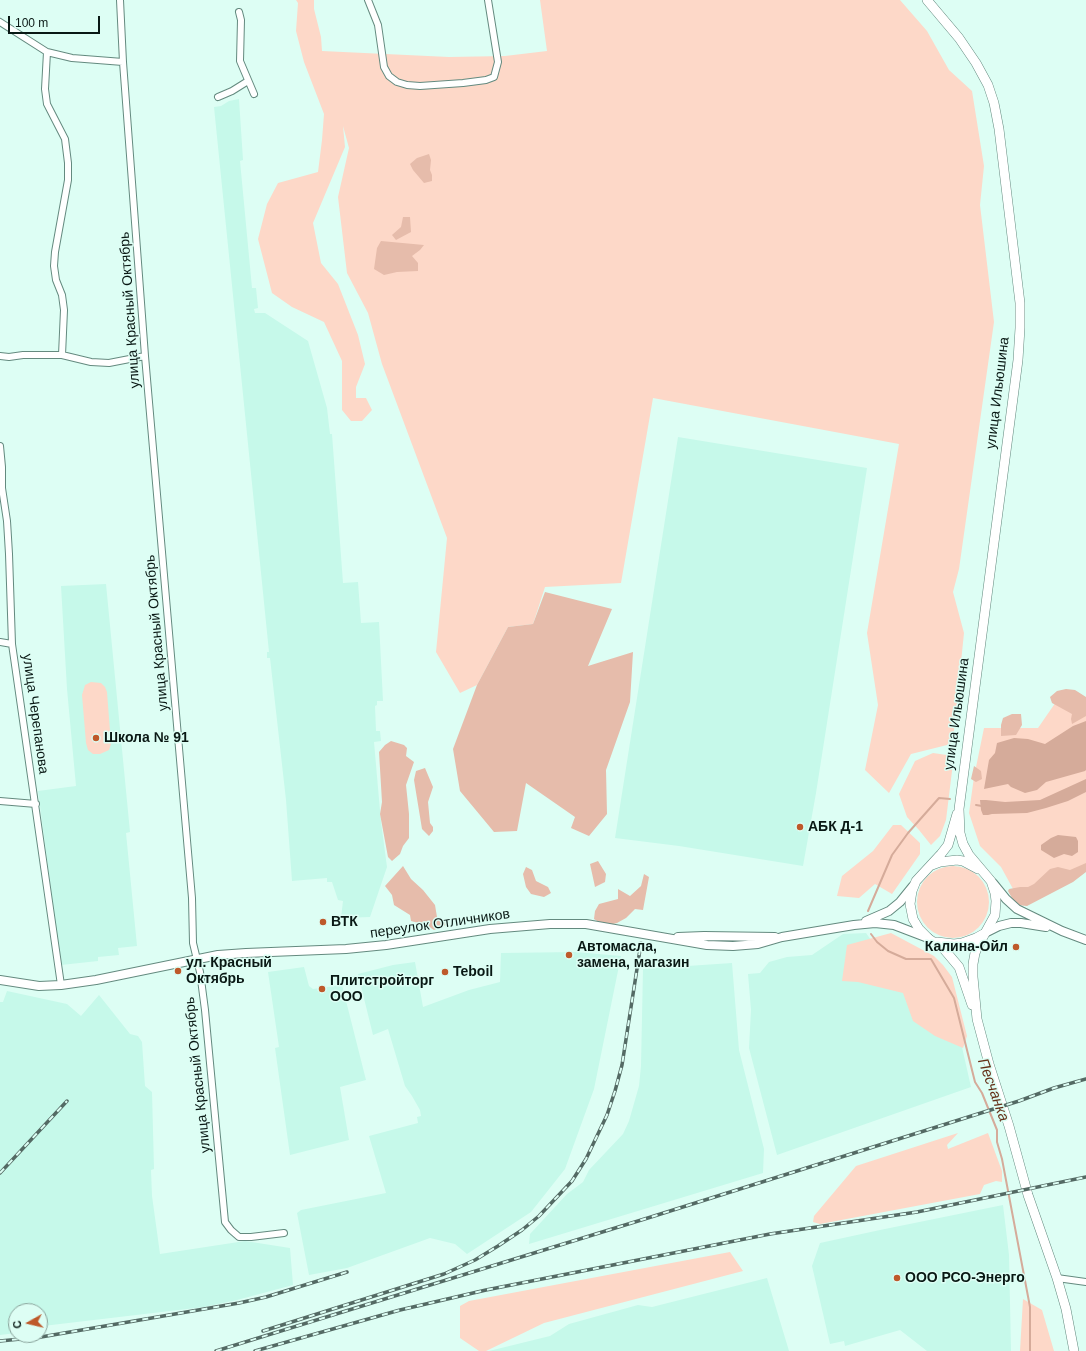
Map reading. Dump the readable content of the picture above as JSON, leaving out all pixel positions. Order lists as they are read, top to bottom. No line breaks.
{"streets":{"highway":["улица Ильюшина"],"main road":["переулок Отличников"],"street":["улица Красный Октябрь","улица Черепанова"]},"crossings":[["улица Красный Октябрь","переулок Отличников"],["улица Черепанова","переулок Отличников"]],"water":["Песчанка"],"places":["Школа № 91","АБК Д-1","ВТК","Калина-Ойл","Автомасла, замена, магазин","ул. Красный Октябрь","Teboil","Плитстройторг ООО","ООО РСО-Энерго"],"scale_bar":"100 m","north":"left"}
